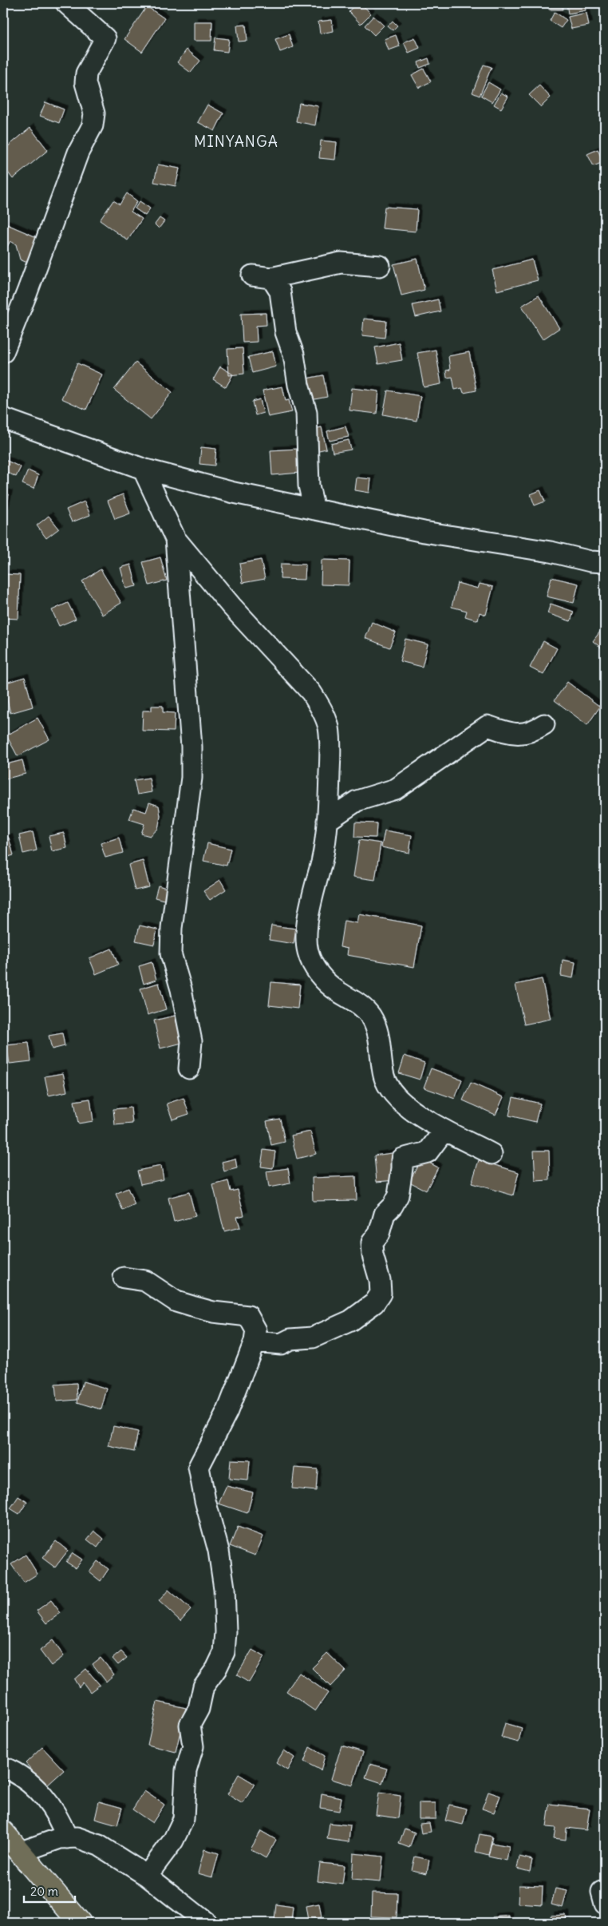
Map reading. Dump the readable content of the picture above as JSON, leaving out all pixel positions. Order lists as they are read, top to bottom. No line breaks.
{"districts":["MINYANGA"],"scale_bar":"20 m"}
